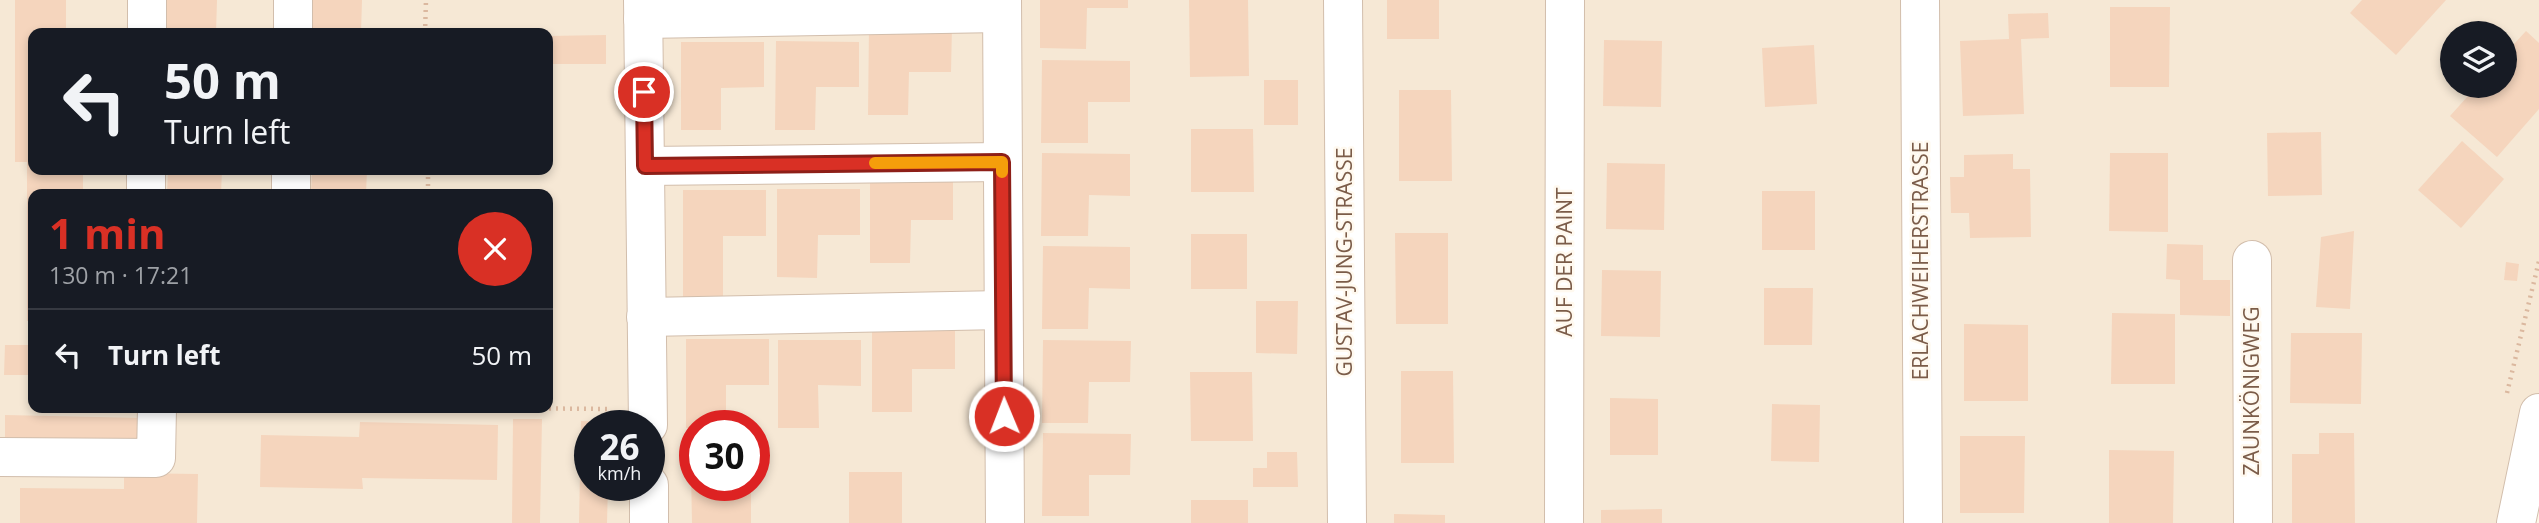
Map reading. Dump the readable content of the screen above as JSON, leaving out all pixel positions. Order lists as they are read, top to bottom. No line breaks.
{"streets":{"street":["ERLACHWEIHERSTRASSE","GUSTAV-JUNG-STRASSE","AUF DER PAINT","ZAUNKÖNIGWEG"]},"page":{"turn":["50 m","Turn left"],"heading":["1 min","130 m · 17:21"],"list":[{"name":"Turn left","value":"50 m"}],"speed":"26 km/h","limit":"30"}}
